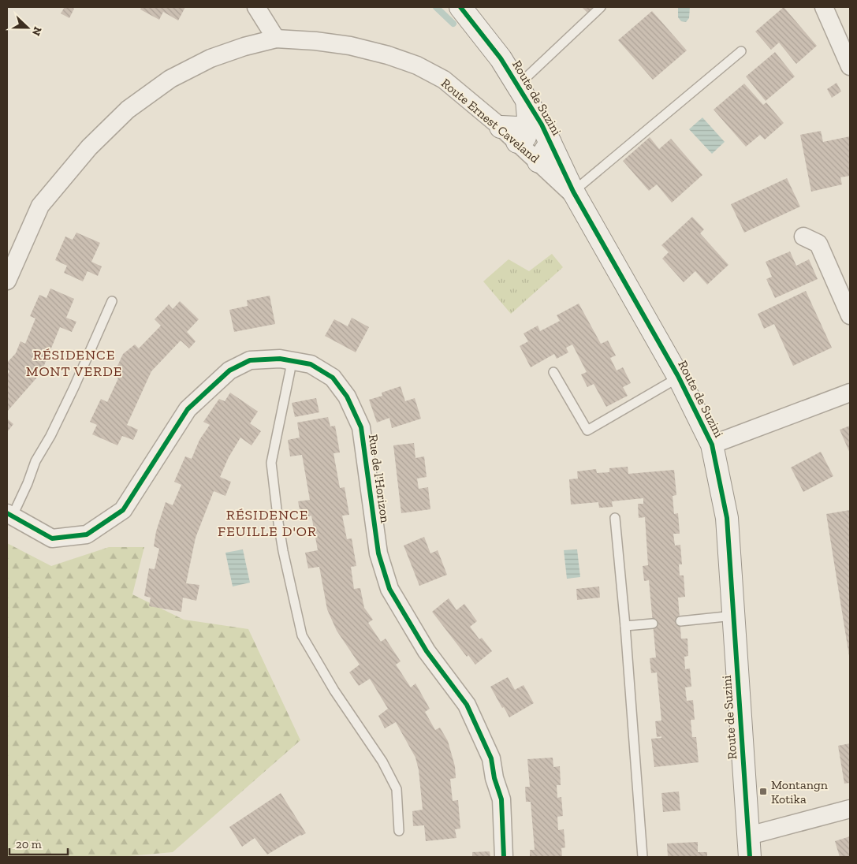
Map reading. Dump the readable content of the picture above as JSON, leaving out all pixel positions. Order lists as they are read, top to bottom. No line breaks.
{"streets":{"street":["Route de Suzini","Route Ernest Caveland","Rue de l'Horizon"]},"crossings":[["Route de Suzini","Route Ernest Caveland"]],"districts":["RÉSIDENCE MONT VERDE","RÉSIDENCE FEUILLE D'OR"],"places":{"transit":["Montangn Kotika"]},"scale_bar":"20 m","north":"right"}
